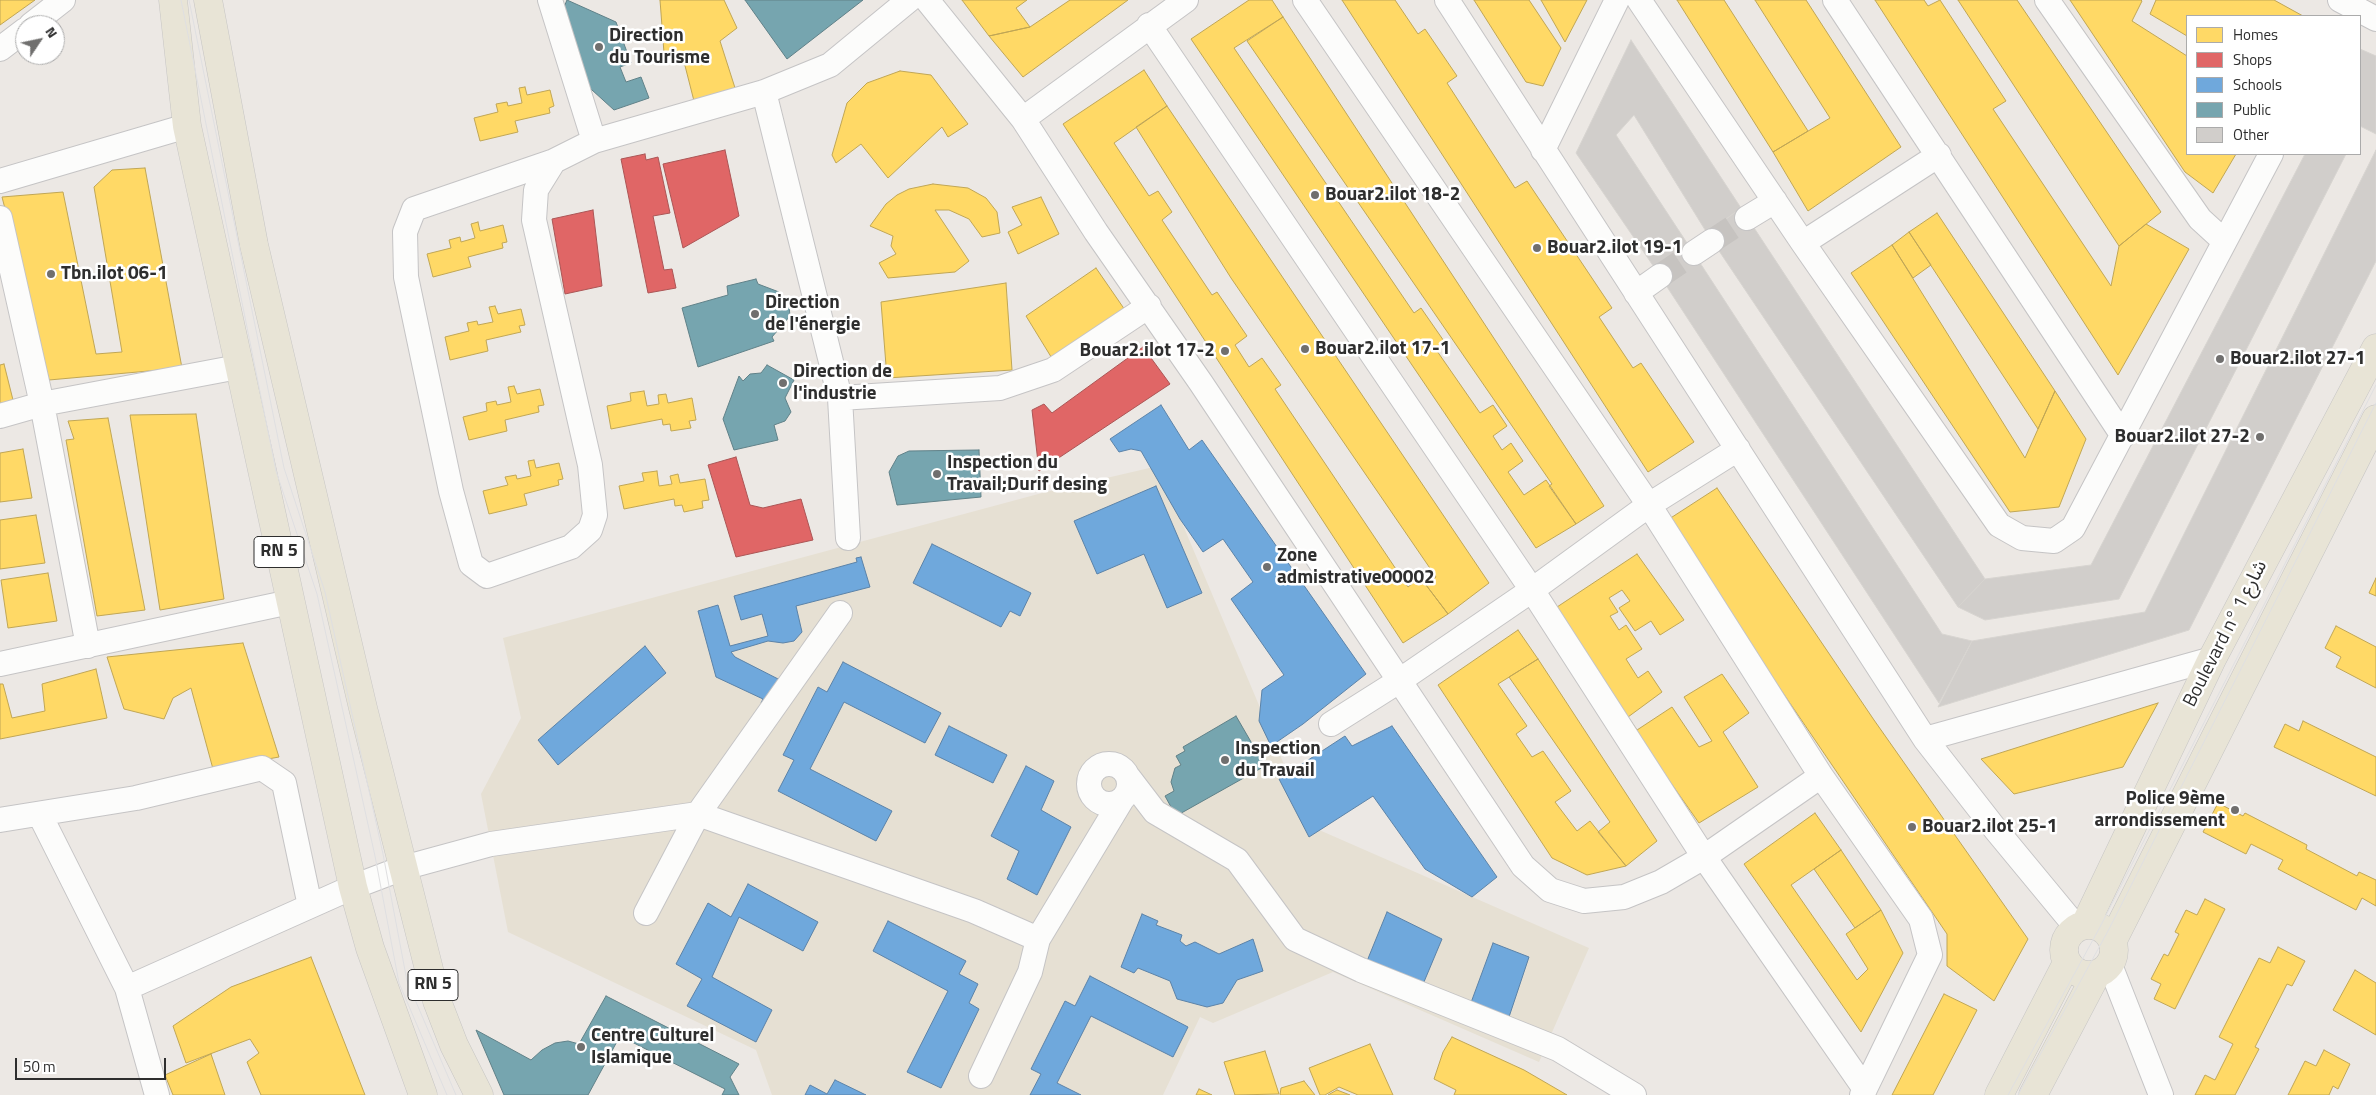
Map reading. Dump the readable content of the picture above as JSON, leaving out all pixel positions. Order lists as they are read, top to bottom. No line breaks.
{"streets":{"main road":["RN 5","Boulevard n° شارع 1"]},"places":["Direction du Tourisme","Bouar2.ilot 18-2","Bouar2.ilot 19-1","Tbn.ilot 06-1","Direction de l'énergie","Bouar2.ilot 17-1","Bouar2.ilot 17-2","Bouar2.ilot 27-1","Direction de l'industrie","Bouar2.ilot 27-2","Inspection du Travail;Durif desing","Zone admistrative00002","Inspection du Travail","Police 9ème arrondissement","Bouar2.ilot 25-1","Centre Culturel Islamique"],"legend":["Homes","Shops","Schools","Public","Other"],"scale_bar":"50 m","north":"top right"}
